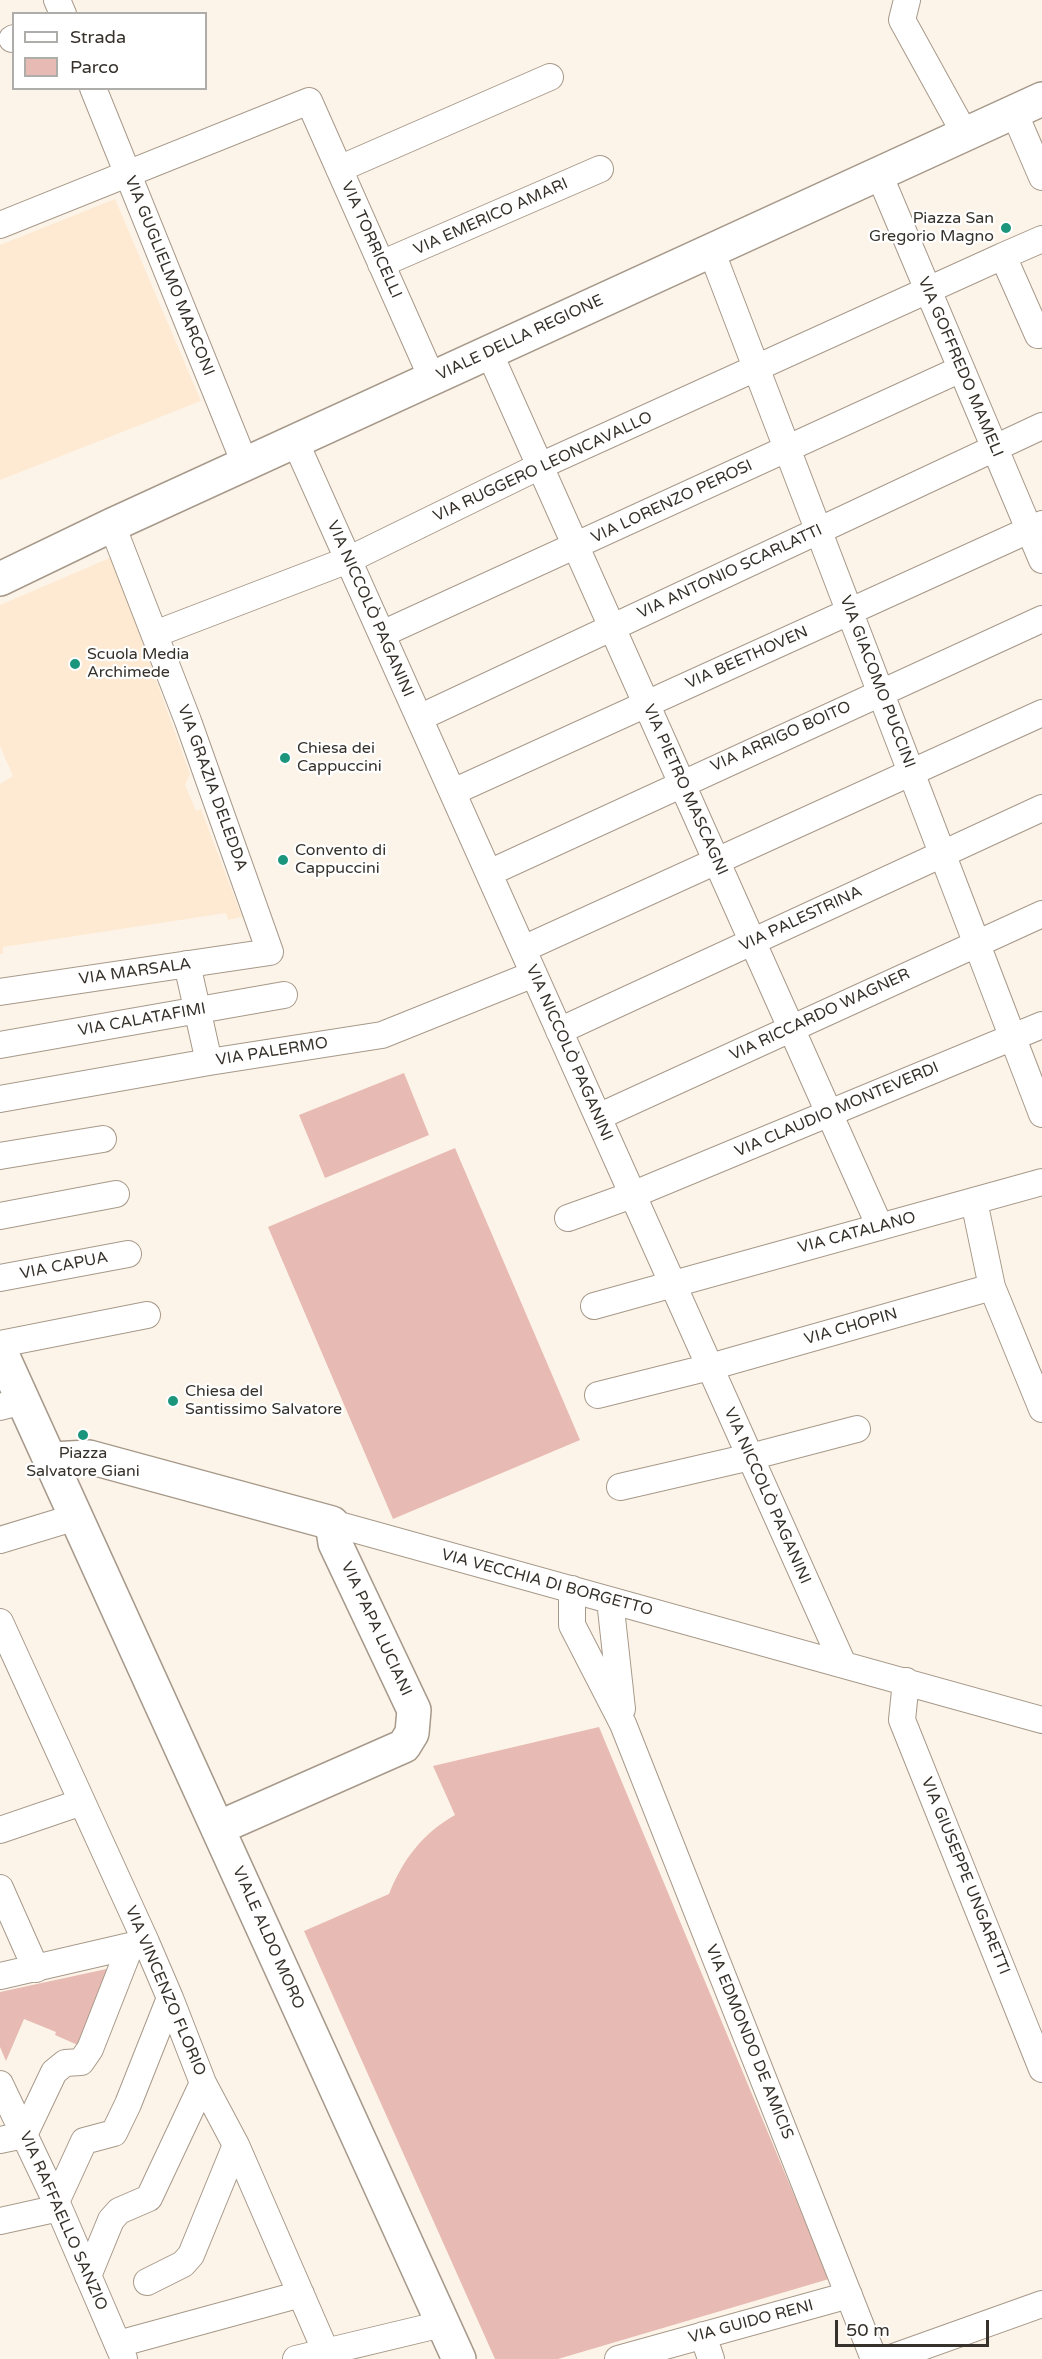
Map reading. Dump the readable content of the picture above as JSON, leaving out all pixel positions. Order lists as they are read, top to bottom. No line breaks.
{"streets":{"main road":["VIALE DELLA REGIONE","VIA VECCHIA DI BORGETTO","VIA PAPA LUCIANI","VIALE ALDO MORO"],"street":["VIA EMERICO AMARI","VIA TORRICELLI","VIA GUGLIELMO MARCONI","VIA GOFFREDO MAMELI","VIA RUGGERO LEONCAVALLO","VIA LORENZO PEROSI","VIA ANTONIO SCARLATTI","VIA NICCOLÒ PAGANINI","VIA BEETHOVEN","VIA GIACOMO PUCCINI","VIA ARRIGO BOITO","VIA GRAZIA DELEDDA","VIA PIETRO MASCAGNI","VIA PALESTRINA","VIA MARSALA","VIA RICCARDO WAGNER","VIA CALATAFIMI","VIA PALERMO","VIA CLAUDIO MONTEVERDI","VIA CATALANO","VIA CAPUA","VIA CHOPIN","VIA GIUSEPPE UNGARETTI","VIA VINCENZO FLORIO","VIA EDMONDO DE AMICIS","VIA RAFFAELLO SANZIO","VIA GUIDO RENI"]},"crossings":[["VIA EMERICO AMARI","VIA TORRICELLI"],["VIA TORRICELLI","VIA GUGLIELMO MARCONI"],["VIA TORRICELLI","VIALE DELLA REGIONE"],["VIA GUGLIELMO MARCONI","VIALE DELLA REGIONE"],["VIALE DELLA REGIONE","VIA GOFFREDO MAMELI"],["VIALE DELLA REGIONE","VIA NICCOLÒ PAGANINI"],["VIALE DELLA REGIONE","VIA GIACOMO PUCCINI"],["VIALE DELLA REGIONE","VIA GRAZIA DELEDDA"],["VIALE DELLA REGIONE","VIA PIETRO MASCAGNI"],["VIA GOFFREDO MAMELI","VIA RUGGERO LEONCAVALLO"],["VIA GOFFREDO MAMELI","VIA LORENZO PEROSI"],["VIA GOFFREDO MAMELI","VIA ANTONIO SCARLATTI"],["VIA GOFFREDO MAMELI","VIA BEETHOVEN"],["VIA RUGGERO LEONCAVALLO","VIA NICCOLÒ PAGANINI"],["VIA RUGGERO LEONCAVALLO","VIA GIACOMO PUCCINI"],["VIA RUGGERO LEONCAVALLO","VIA GRAZIA DELEDDA"],["VIA RUGGERO LEONCAVALLO","VIA PIETRO MASCAGNI"],["VIA LORENZO PEROSI","VIA NICCOLÒ PAGANINI"],["VIA LORENZO PEROSI","VIA GIACOMO PUCCINI"],["VIA LORENZO PEROSI","VIA PIETRO MASCAGNI"],["VIA ANTONIO SCARLATTI","VIA NICCOLÒ PAGANINI"],["VIA ANTONIO SCARLATTI","VIA GIACOMO PUCCINI"],["VIA ANTONIO SCARLATTI","VIA PIETRO MASCAGNI"],["VIA NICCOLÒ PAGANINI","VIA BEETHOVEN"],["VIA NICCOLÒ PAGANINI","VIA ARRIGO BOITO"],["VIA NICCOLÒ PAGANINI","VIA PALESTRINA"],["VIA NICCOLÒ PAGANINI","VIA RICCARDO WAGNER"],["VIA NICCOLÒ PAGANINI","VIA PALERMO"],["VIA NICCOLÒ PAGANINI","VIA CLAUDIO MONTEVERDI"],["VIA NICCOLÒ PAGANINI","VIA CATALANO"],["VIA NICCOLÒ PAGANINI","VIA CHOPIN"],["VIA NICCOLÒ PAGANINI","VIA VECCHIA DI BORGETTO"],["VIA BEETHOVEN","VIA GIACOMO PUCCINI"],["VIA BEETHOVEN","VIA PIETRO MASCAGNI"],["VIA GIACOMO PUCCINI","VIA ARRIGO BOITO"],["VIA GIACOMO PUCCINI","VIA PALESTRINA"],["VIA GIACOMO PUCCINI","VIA RICCARDO WAGNER"],["VIA GIACOMO PUCCINI","VIA CLAUDIO MONTEVERDI"],["VIA ARRIGO BOITO","VIA PIETRO MASCAGNI"],["VIA GRAZIA DELEDDA","VIA MARSALA"],["VIA PIETRO MASCAGNI","VIA PALESTRINA"],["VIA PIETRO MASCAGNI","VIA RICCARDO WAGNER"],["VIA PIETRO MASCAGNI","VIA CLAUDIO MONTEVERDI"],["VIA PIETRO MASCAGNI","VIA CATALANO"],["VIA VECCHIA DI BORGETTO","VIA PAPA LUCIANI"],["VIA VECCHIA DI BORGETTO","VIA GIUSEPPE UNGARETTI"],["VIA VECCHIA DI BORGETTO","VIALE ALDO MORO"],["VIA PAPA LUCIANI","VIALE ALDO MORO"],["VIA EDMONDO DE AMICIS","VIA GUIDO RENI"]],"places":["Piazza San Gregorio Magno","Scuola Media Archimede","Chiesa dei Cappuccini","Convento di Cappuccini","Chiesa del Santissimo Salvatore","Piazza Salvatore Giani"],"legend":["Strada","Parco"],"scale_bar":"50 m"}
